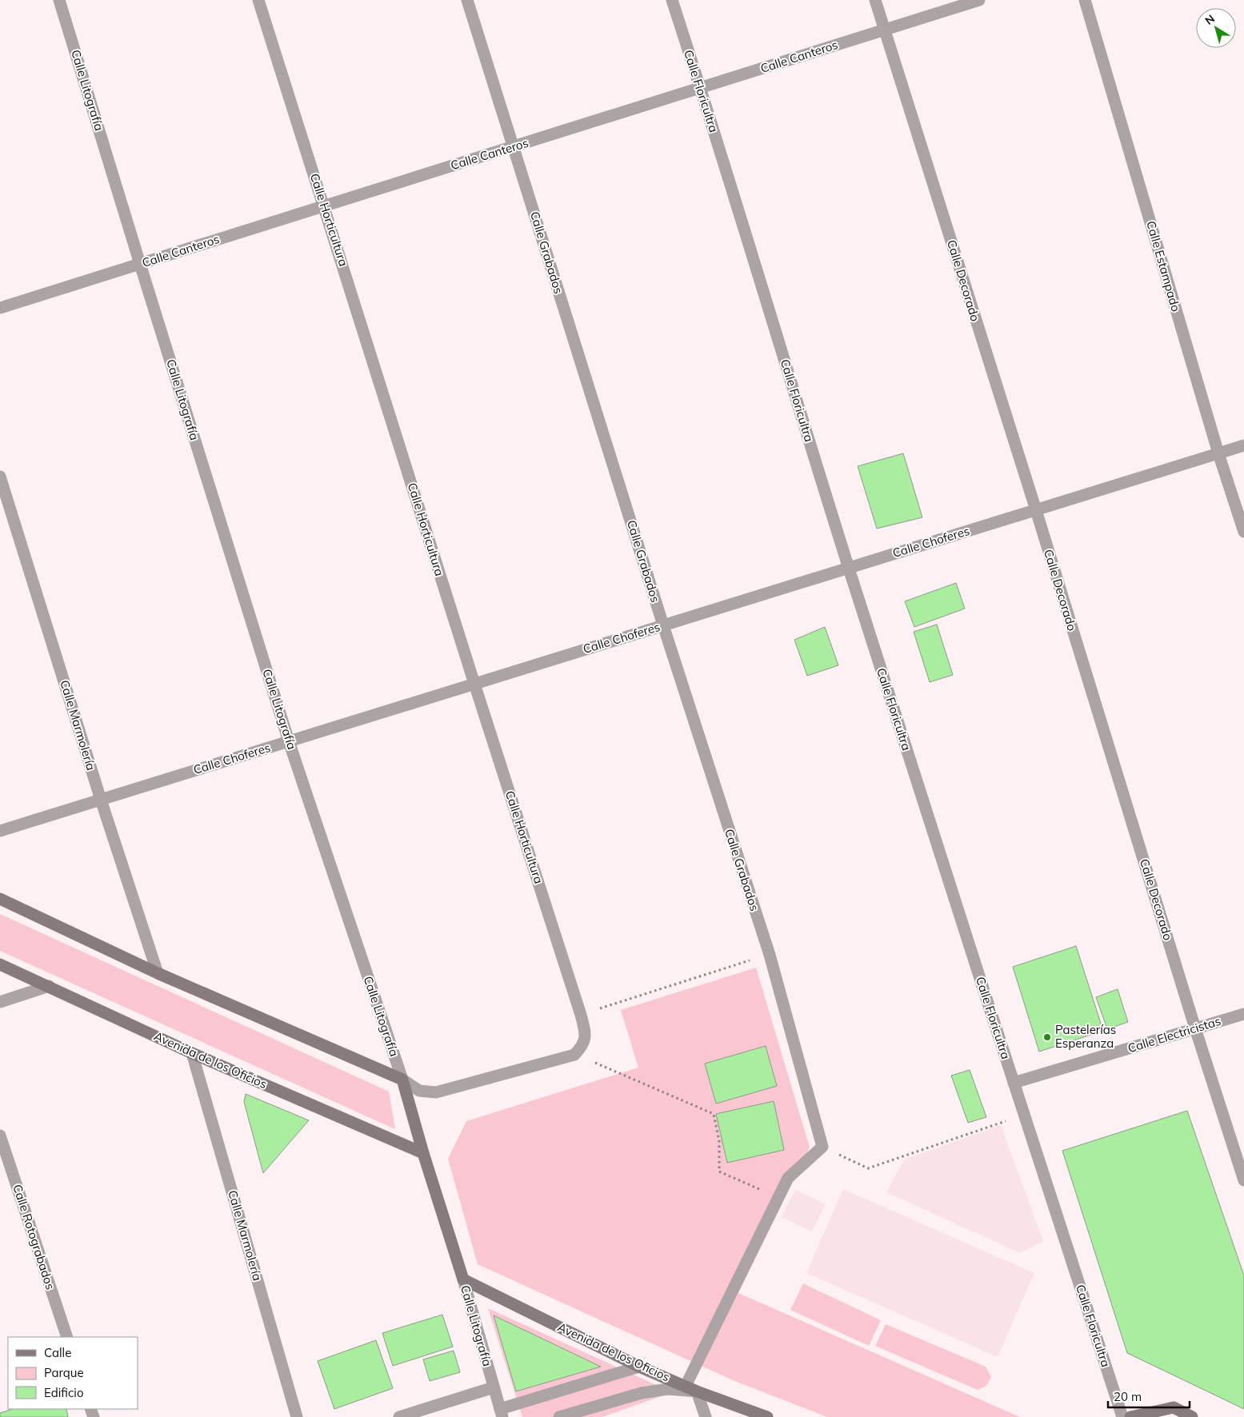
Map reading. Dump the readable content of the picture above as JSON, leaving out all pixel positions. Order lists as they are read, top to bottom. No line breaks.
{"streets":{"street":["Calle Canteros","Calle Litografía","Calle Floricultra","Calle Horticultura","Calle Grabados","Calle Estampado","Calle Decorado","Calle Choferes","Calle Marmolería","Calle Electricistas","Avenida de los Oficios","Calle Rotograbados"]},"crossings":[["Calle Canteros","Calle Litografía"],["Calle Canteros","Calle Floricultra"],["Calle Canteros","Calle Horticultura"],["Calle Canteros","Calle Grabados"],["Calle Canteros","Calle Decorado"],["Calle Litografía","Calle Choferes"],["Calle Litografía","Avenida de los Oficios"],["Calle Floricultra","Calle Choferes"],["Calle Floricultra","Calle Electricistas"],["Calle Horticultura","Calle Choferes"],["Calle Grabados","Calle Choferes"],["Calle Estampado","Calle Choferes"],["Calle Decorado","Calle Choferes"],["Calle Decorado","Calle Electricistas"],["Calle Choferes","Calle Marmolería"],["Calle Marmolería","Avenida de los Oficios"]],"places":["Pastelerías Esperanza"],"legend":["Calle","Parque","Edificio"],"scale_bar":"20 m","north":"top left"}
